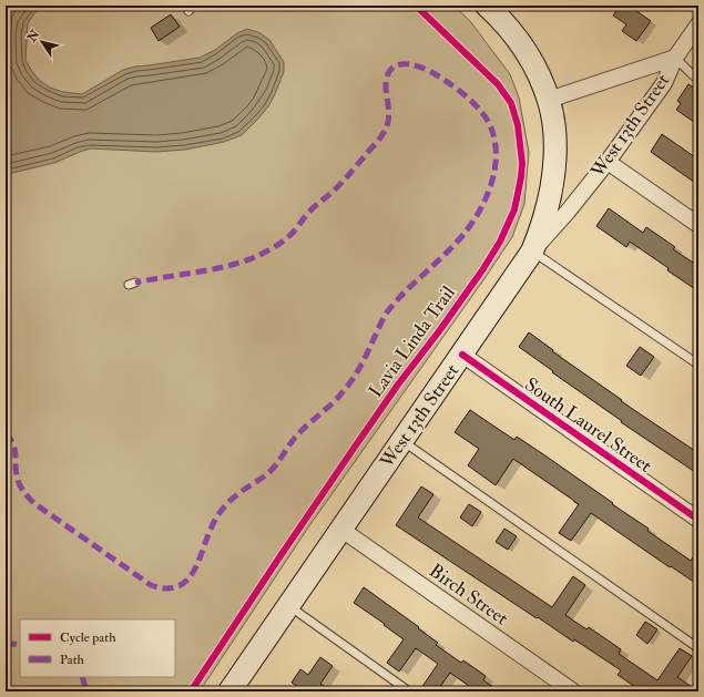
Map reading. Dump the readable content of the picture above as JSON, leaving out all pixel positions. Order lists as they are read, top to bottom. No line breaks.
{"streets":{"main road":["West 13th Street"],"street":["South Laurel Street","Birch Street"],"cycle path":["Lavia Linda Trail"]},"crossings":[["West 13th Street","South Laurel Street"],["West 13th Street","Birch Street"]],"legend":["Cycle path","Path"],"north":"top left"}
